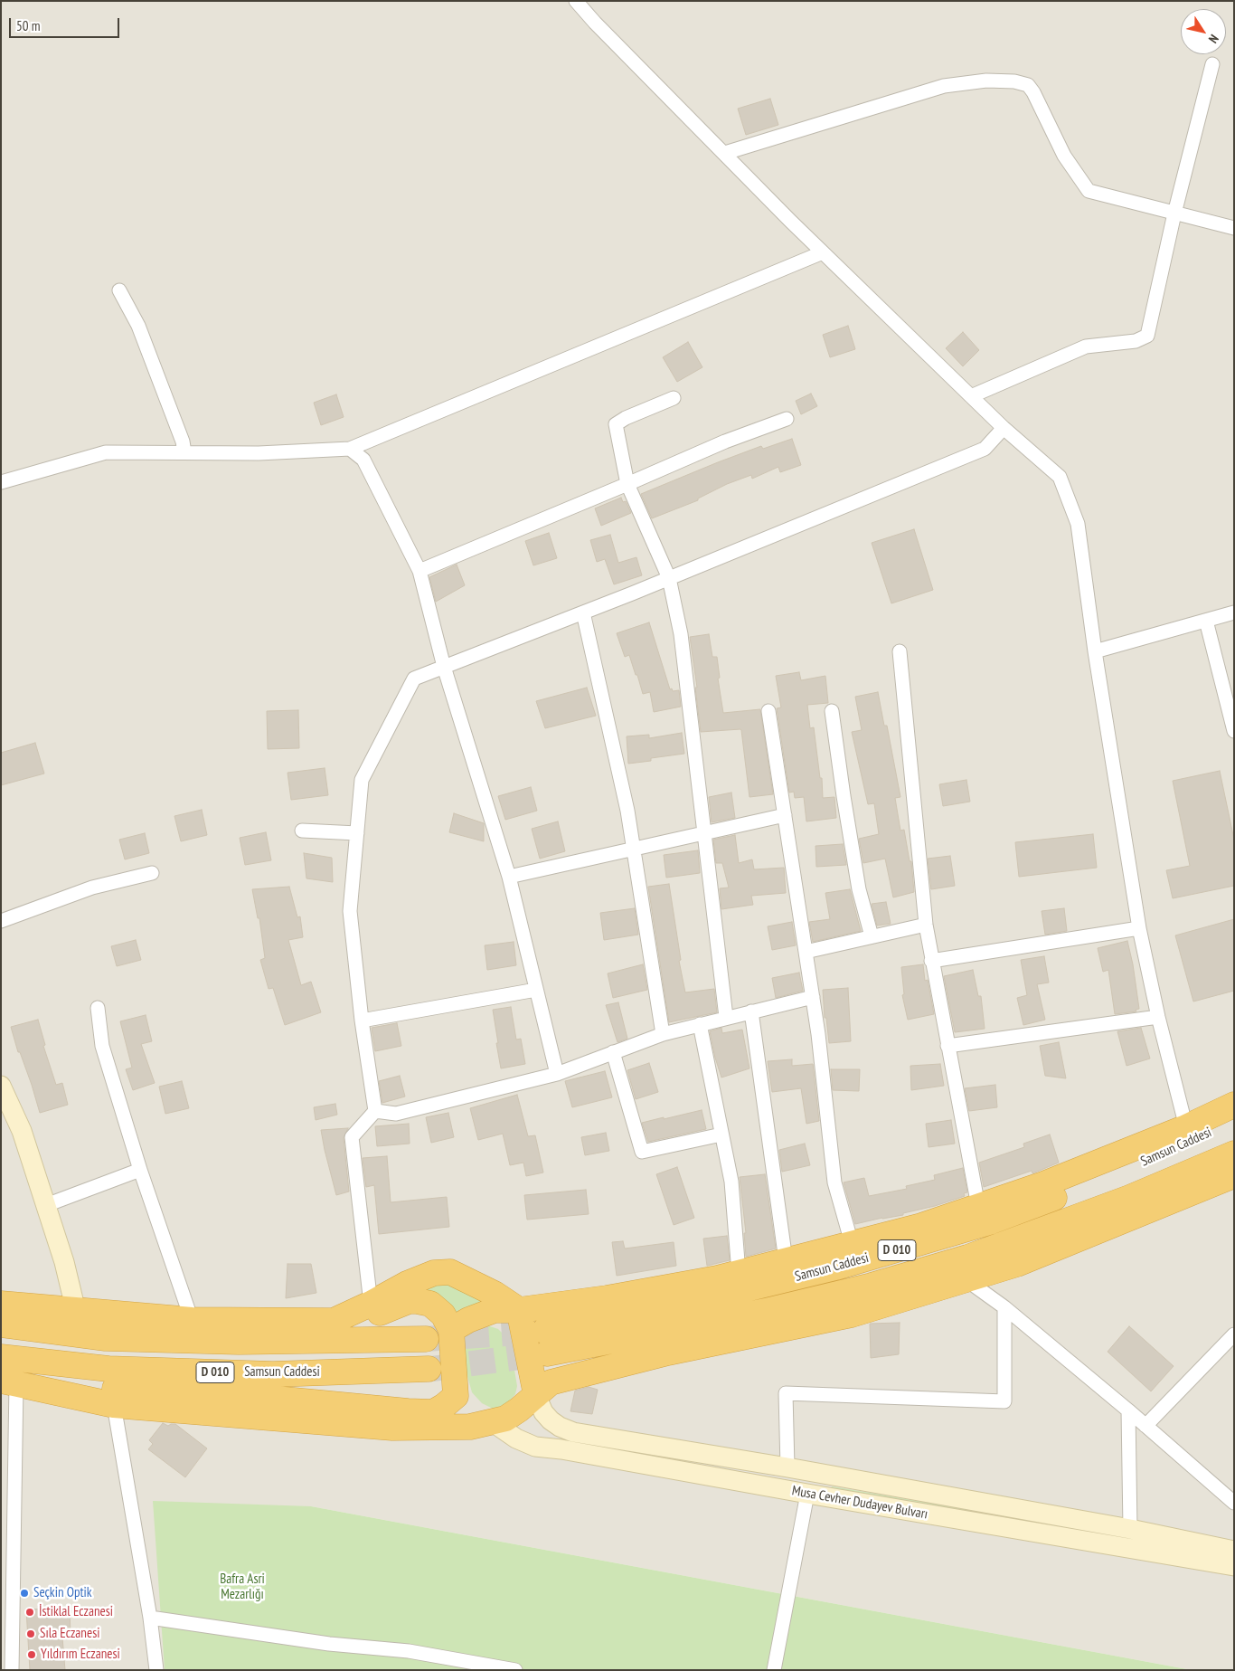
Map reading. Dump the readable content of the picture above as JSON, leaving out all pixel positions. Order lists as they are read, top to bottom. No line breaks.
{"streets":{"highway":["Samsun Caddesi","D 010"],"main road":["Musa Cevher Dudayev Bulvarı"]},"parks":["Bafra Asri Mezarlığı"],"places":["Seçkin Optik","İstiklal Eczanesi","Sıla Eczanesi","Yıldırım Eczanesi"],"scale_bar":"50 m","north":"bottom right"}
